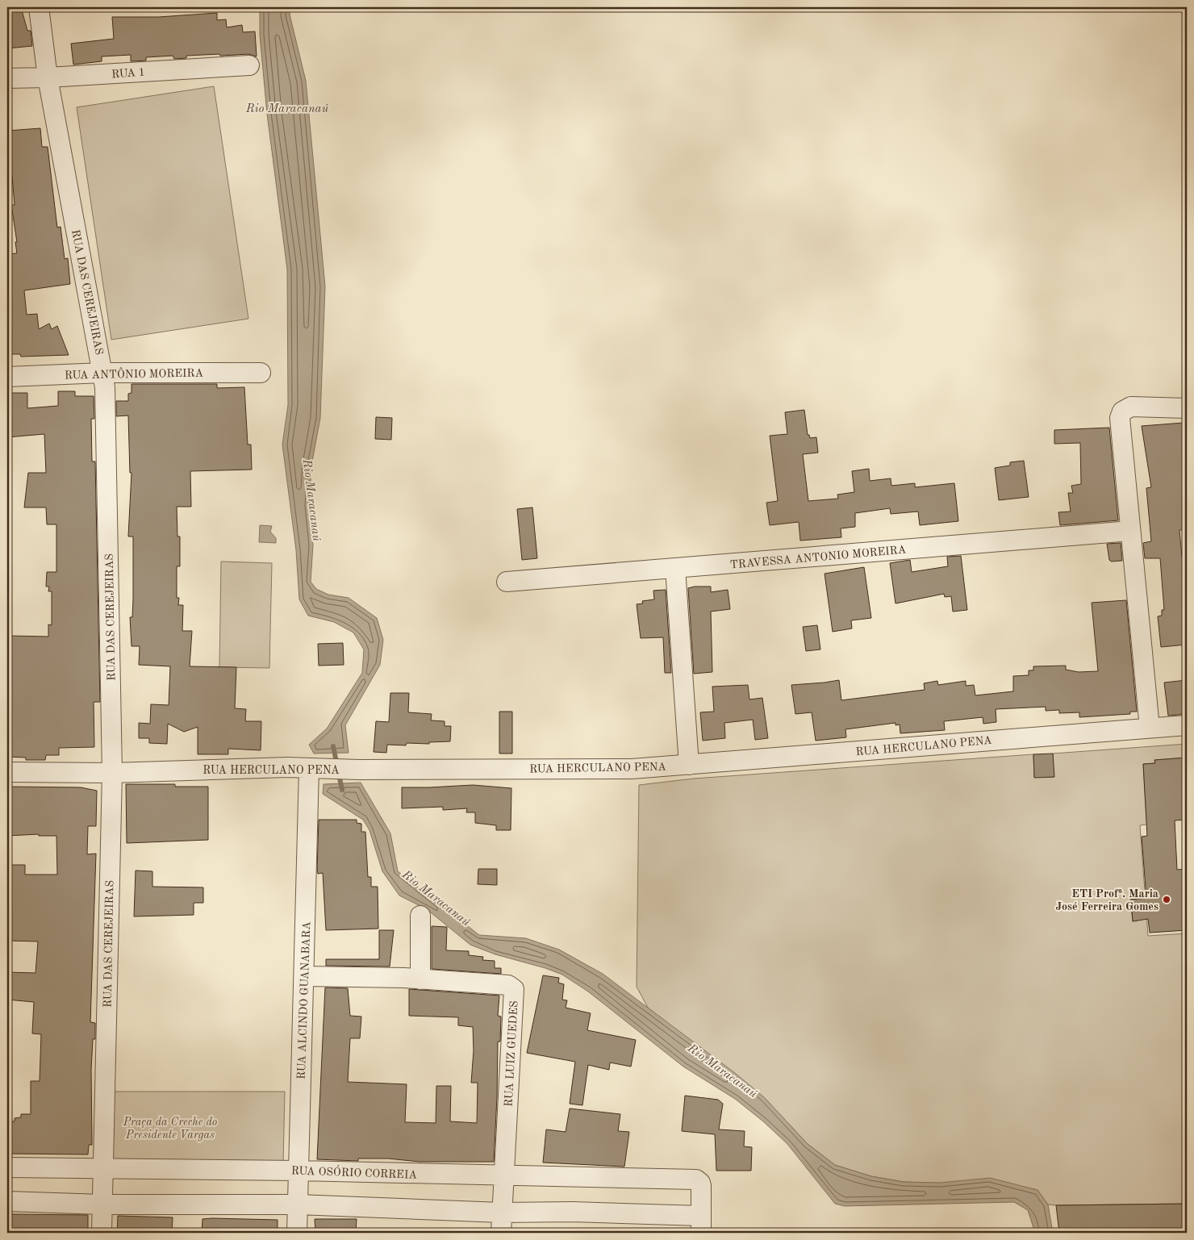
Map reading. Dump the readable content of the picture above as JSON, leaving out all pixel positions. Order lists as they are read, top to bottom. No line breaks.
{"streets":{"street":["RUA 1","RUA DAS CEREJEIRAS","RUA ANTÔNIO MOREIRA","TRAVESSA ANTONIO MOREIRA","RUA HERCULANO PENA","RUA ALCINDO GUANABARA","RUA LUIZ GUEDES","RUA OSÓRIO CORREIA"]},"crossings":[["RUA 1","RUA DAS CEREJEIRAS"],["RUA DAS CEREJEIRAS","RUA ANTÔNIO MOREIRA"],["RUA DAS CEREJEIRAS","RUA HERCULANO PENA"],["RUA DAS CEREJEIRAS","RUA OSÓRIO CORREIA"],["RUA HERCULANO PENA","RUA ALCINDO GUANABARA"],["RUA ALCINDO GUANABARA","RUA LUIZ GUEDES"],["RUA ALCINDO GUANABARA","RUA OSÓRIO CORREIA"],["RUA LUIZ GUEDES","RUA OSÓRIO CORREIA"]],"water":["Rio Maracanaú"],"parks":["Praça da Creche do Presidente Vargas"],"places":["ETI Profª. Maria José Ferreira Gomes"]}
